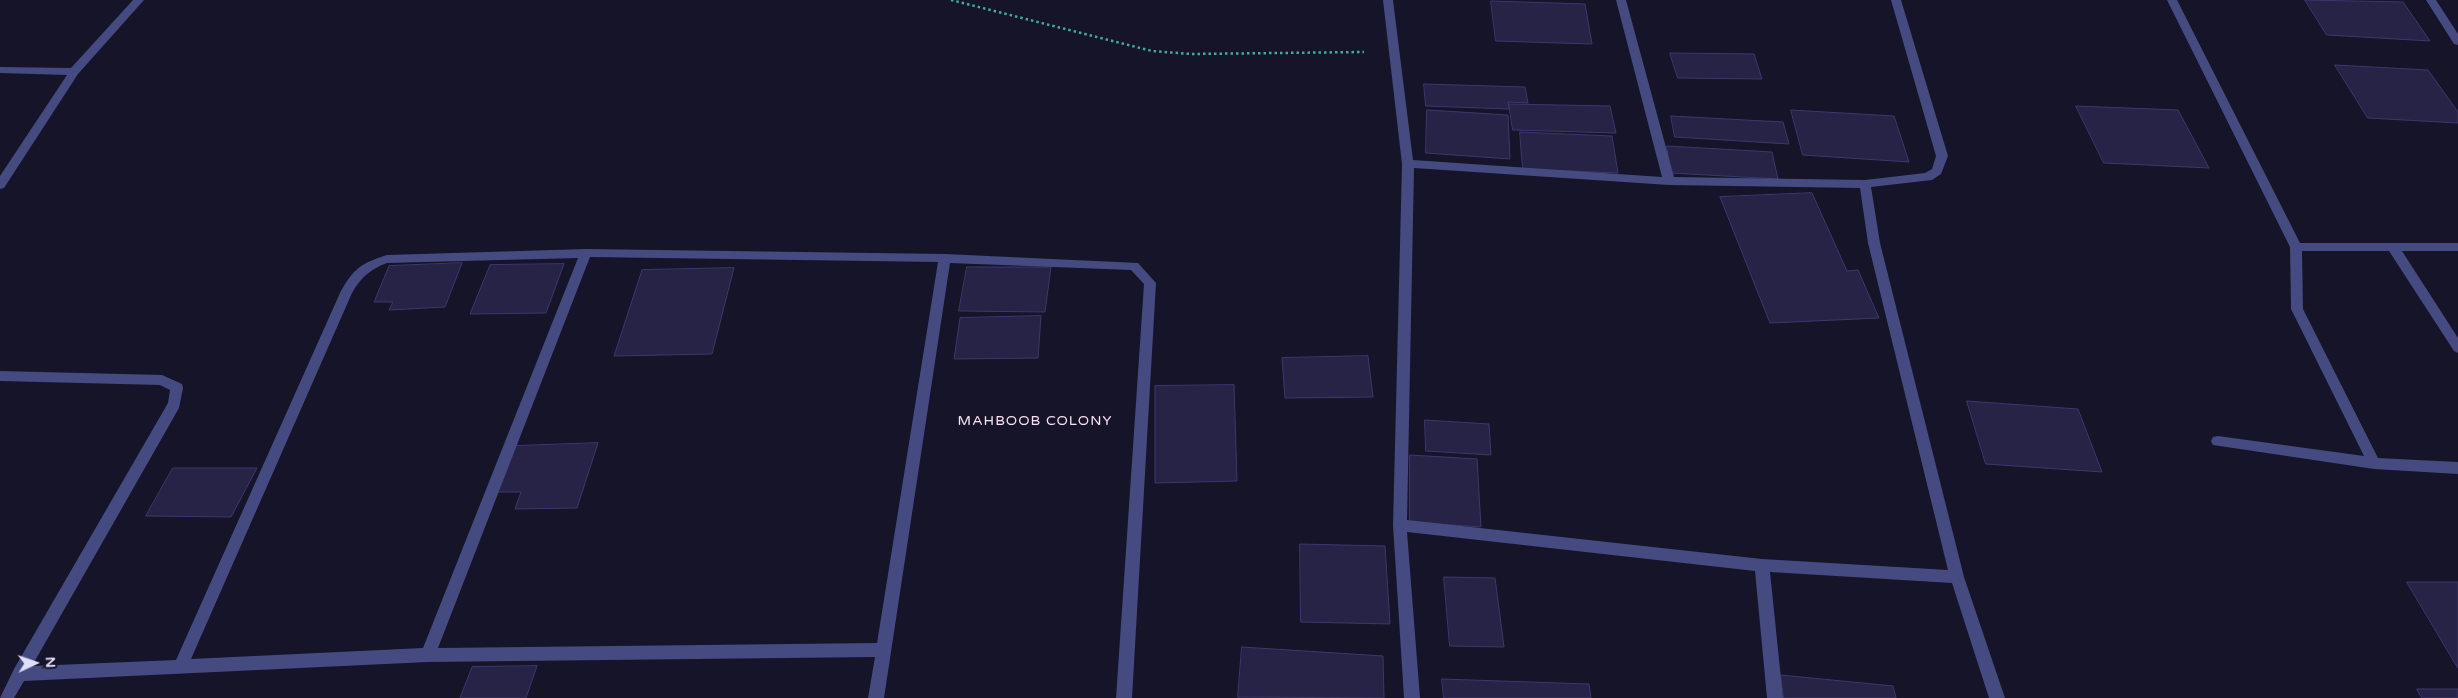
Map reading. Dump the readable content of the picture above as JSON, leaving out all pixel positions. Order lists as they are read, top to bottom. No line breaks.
{"districts":["MAHBOOB COLONY"],"north":"right"}
